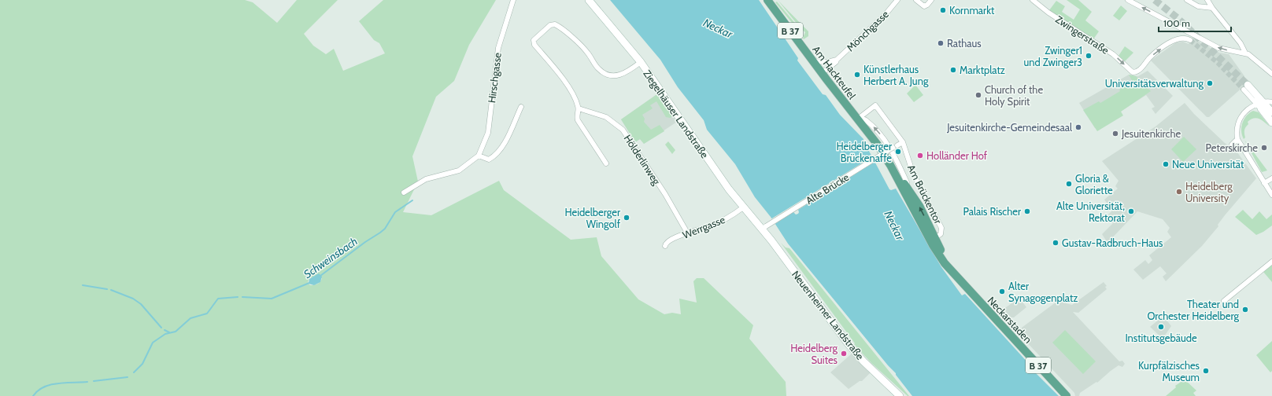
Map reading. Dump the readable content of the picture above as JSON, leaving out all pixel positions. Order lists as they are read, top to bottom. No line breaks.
{"streets":{"main road":["B 37","Am Hackteufel","Ziegelhäuser Landstraße","Neuenheimer Landstraße","Neckarstaden"],"street":["Mönchgasse","Zwingerstraße","Hirschgasse","Hölderlinweg","Alte Brücke","Am Brückentor","Werrgasse"]},"crossings":[["Mönchgasse","Am Hackteufel"],["Am Hackteufel","Am Brückentor"],["Am Hackteufel","Neckarstaden"],["Ziegelhäuser Landstraße","Alte Brücke"],["Ziegelhäuser Landstraße","Werrgasse"],["Ziegelhäuser Landstraße","Neuenheimer Landstraße"],["Hölderlinweg","Werrgasse"],["Alte Brücke","Am Brückentor"],["Alte Brücke","Neuenheimer Landstraße"],["Am Brückentor","Neckarstaden"]],"water":["Neckar","Schweinsbach"],"places":["Kornmarkt","Rathaus","Zwinger1 und Zwinger3","Marktplatz","Künstlerhaus Herbert A. Jung","Universitätsverwaltung","Church of the Holy Spirit","Jesuitenkirche-Gemeindesaal","Jesuitenkirche","Peterskirche","Heidelberger Brückenaffe","Holländer Hof","Neue Universität","Gloria & Gloriette","Heidelberg University","Palais Rischer","Alte Universität, Rektorat","Heidelberger Wingolf","Gustav-Radbruch-Haus","Alter Synagogenplatz","Theater und Orchester Heidelberg","Institutsgebäude","Heidelberg Suites","Kurpfälzisches Museum"],"scale_bar":"100 m"}
